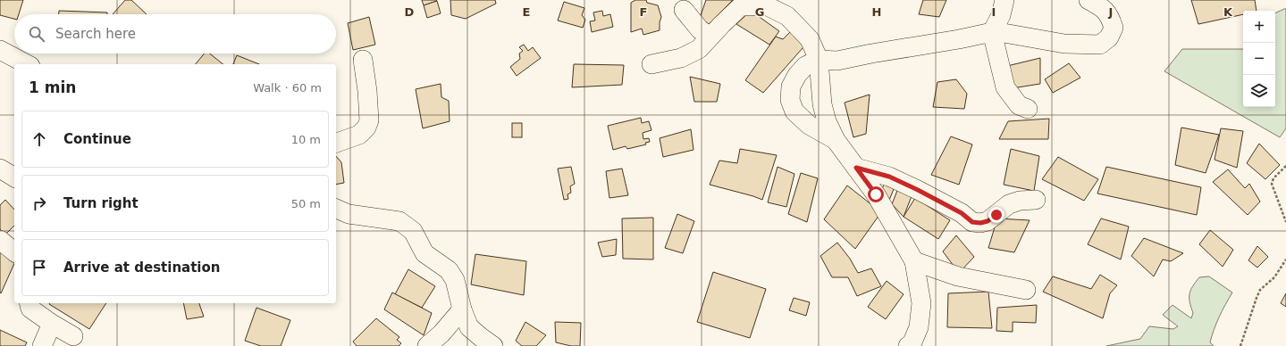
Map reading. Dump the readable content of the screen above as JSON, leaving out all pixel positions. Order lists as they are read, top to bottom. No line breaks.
{"page":{"map_buttons":["+","−"],"search":"Search here","heading":["1 min","Walk · 60 m"],"list":[["Continue","10 m"],["Turn right","50 m"],"Arrive at destination"]},"grid":{"columns":["D","E","F","G","H","I","J","K"]}}
